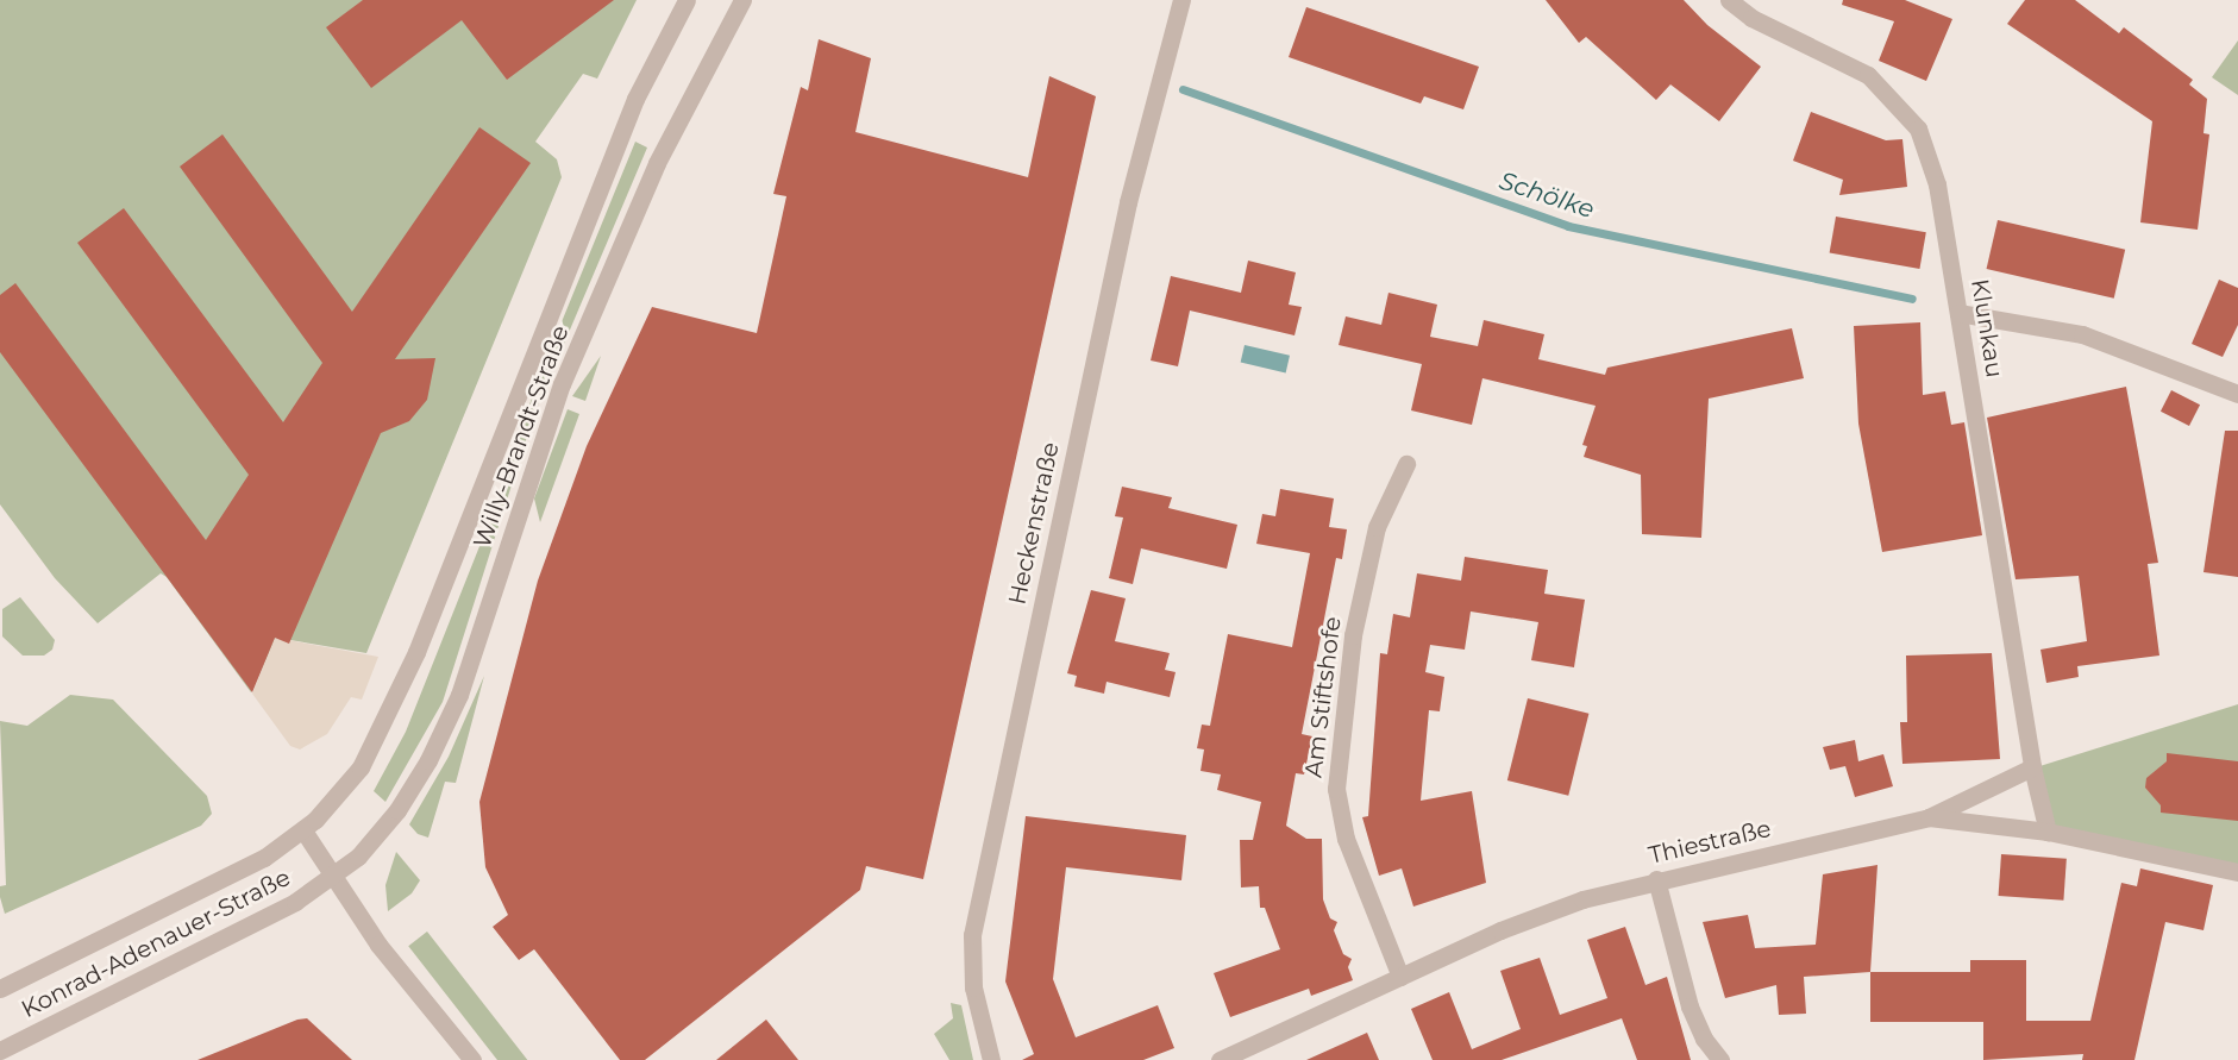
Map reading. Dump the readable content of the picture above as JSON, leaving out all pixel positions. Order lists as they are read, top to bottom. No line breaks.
{"streets":{"street":["Klunkau","Willy-Brandt-Straße","Heckenstraße","Am Stiftshofe","Thiestraße","Konrad-Adenauer-Straße"]},"crossings":[["Klunkau","Thiestraße"],["Willy-Brandt-Straße","Konrad-Adenauer-Straße"],["Am Stiftshofe","Thiestraße"]],"water":["Schölke"]}
